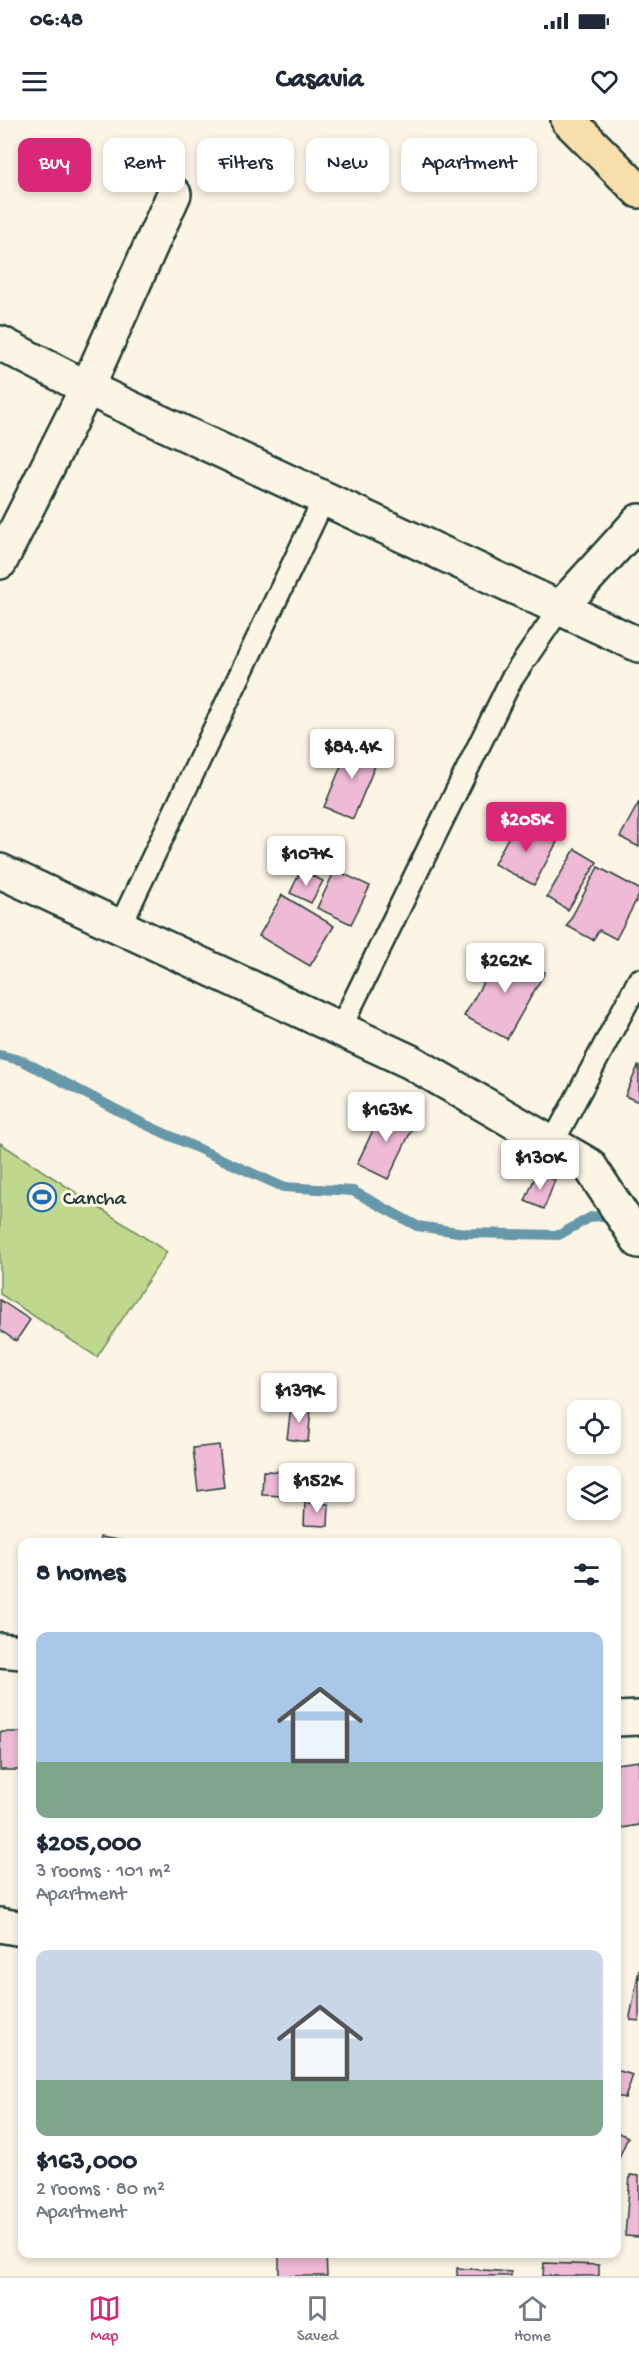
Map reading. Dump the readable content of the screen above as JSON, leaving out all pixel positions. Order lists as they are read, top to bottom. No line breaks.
{"places":{"sports":["Cancha"]},"page":{"status":"06:48","header":"Casavia","chip":["Buy","Rent","Filters","New","Apartment"],"price":["$84.4K","$205K","$107K","$262K","$163K","$130K","$139K","$152K"],"heading":"8 homes","list":[{"name":"$205,000","note":"3 rooms · 101 m² · Apartment"},{"name":"$163,000","note":"2 rooms · 80 m² · Apartment"}],"tabs":["Map","Saved","Home"]}}
